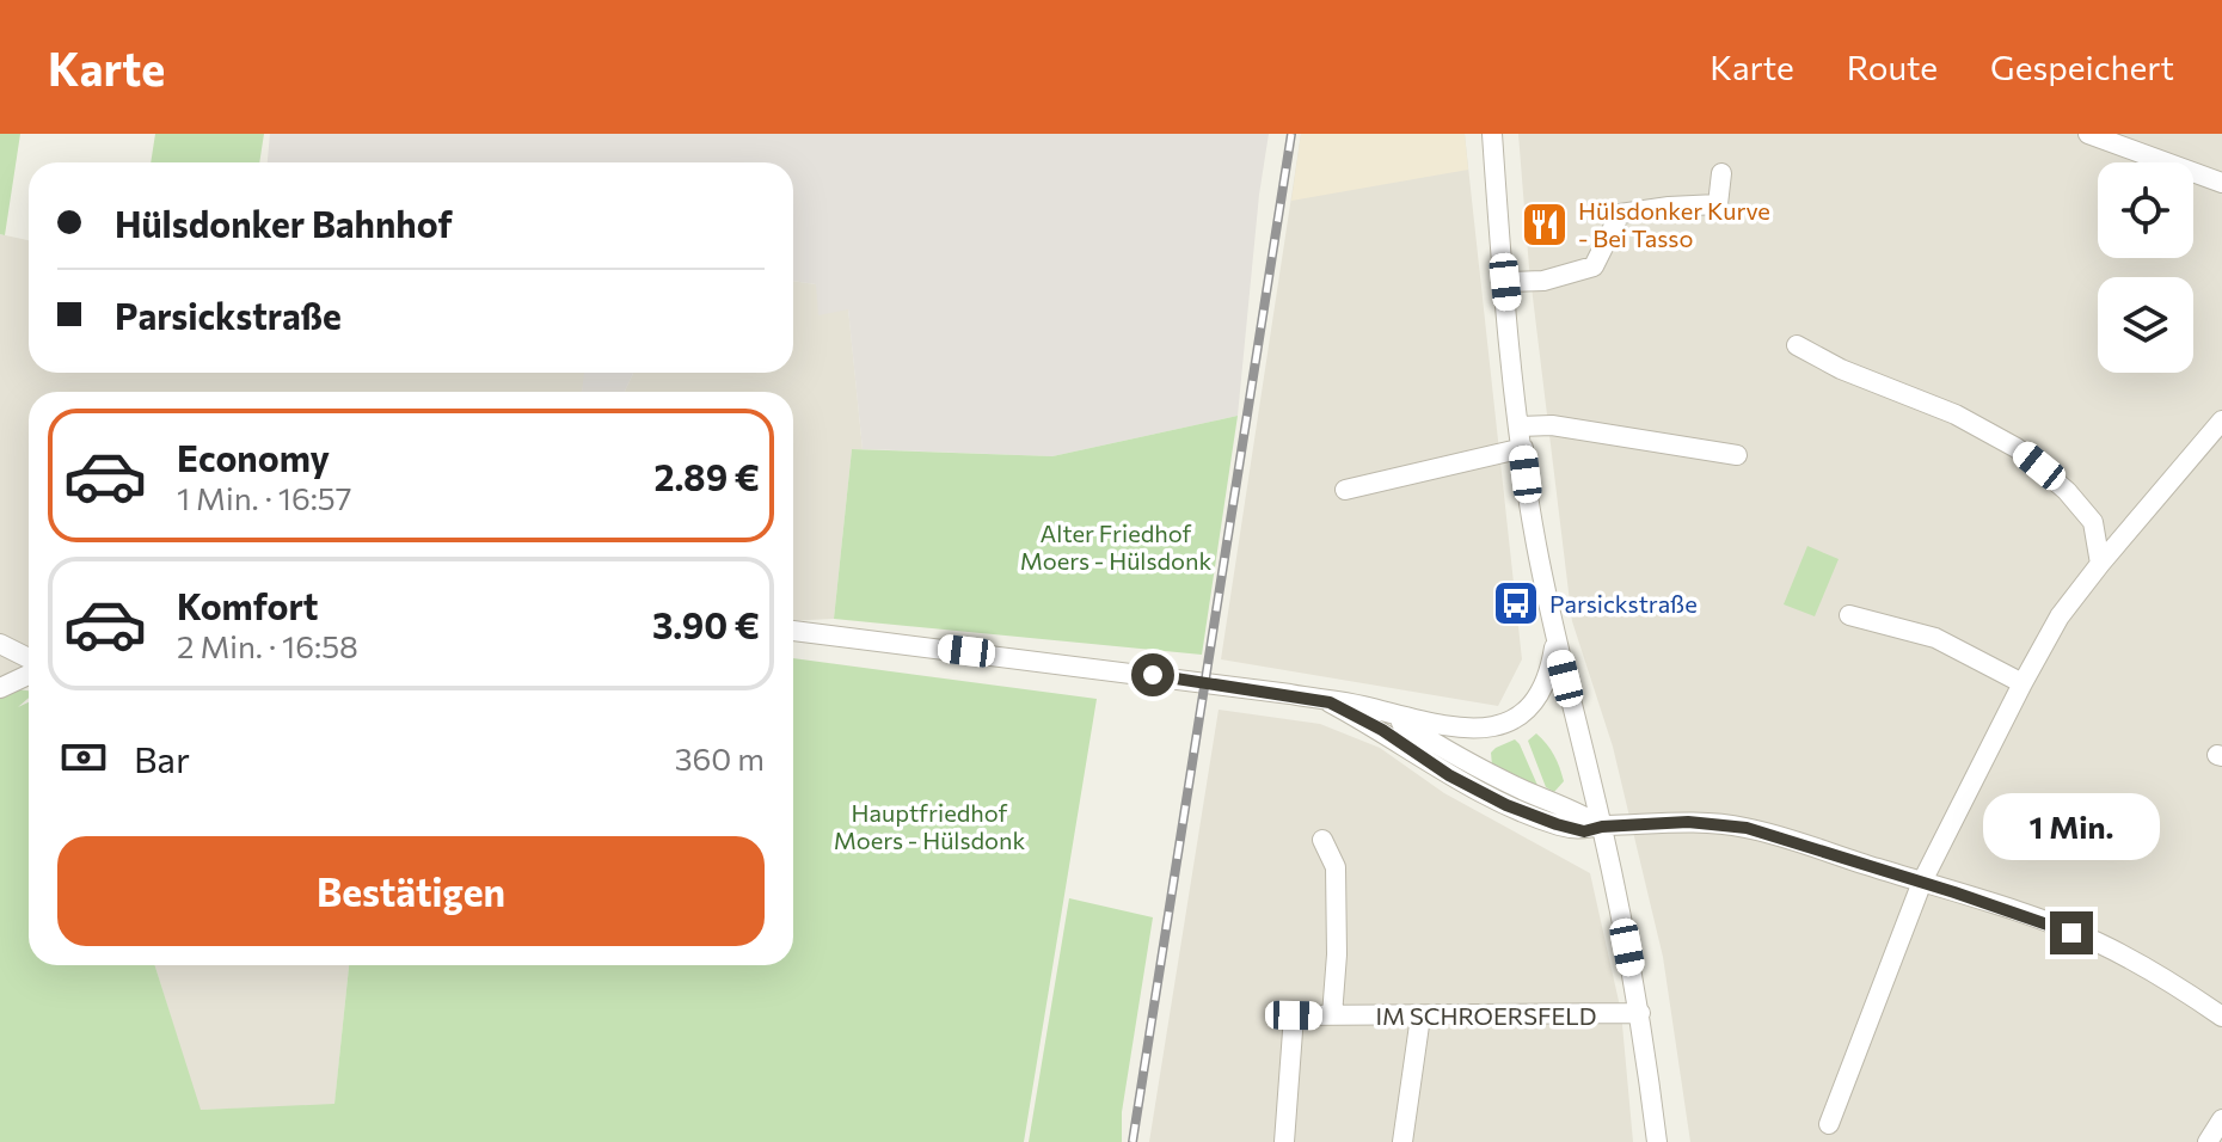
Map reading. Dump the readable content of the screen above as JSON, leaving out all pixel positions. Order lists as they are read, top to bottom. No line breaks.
{"streets":{"street":["IM SCHROERSFELD"]},"parks":["Alter Friedhof Moers - Hülsdonk","Hauptfriedhof Moers - Hülsdonk"],"places":{"restaurant":["Hülsdonker Kurve - Bei Tasso"],"bus stop":["Parsickstraße"]},"page":{"header":"Karte","nav":["Karte","Route","Gespeichert"],"banner":["Hülsdonker Bahnhof","Parsickstraße"],"list":[{"name":"Economy","note":"1 Min. · 16:57","value":"2.89 €"},{"name":"Komfort","note":"2 Min. · 16:58","value":"3.90 €"}],"pay":["Bar","360 m"],"bubble":"1 Min.","buttons":"Bestätigen"}}
